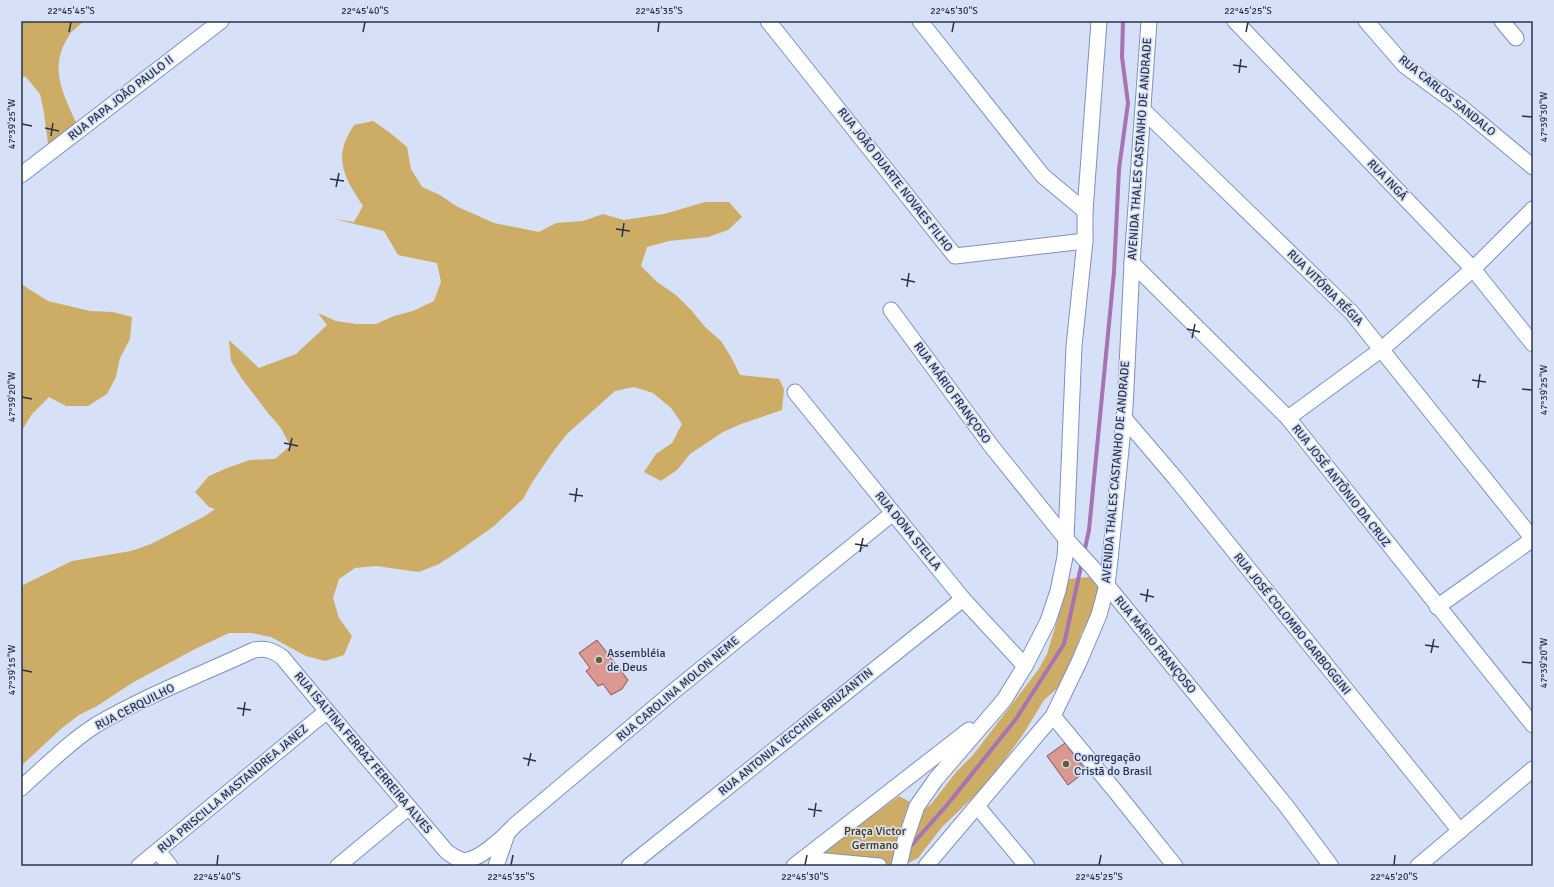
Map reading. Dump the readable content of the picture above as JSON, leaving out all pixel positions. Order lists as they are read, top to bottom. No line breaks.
{"streets":{"street":["RUA CARLOS SANDALO","RUA PAPA JOÃO PAULO II","AVENIDA THALES CASTANHO DE ANDRADE","RUA JOÃO DUARTE NOVAES FILHO","RUA INGÁ","RUA VITÓRIA RÉGIA","RUA MÁRIO FRANÇOSO","RUA JOSÉ ANTÔNIO DA CRUZ","RUA DONA STELLA","RUA JOSÉ COLOMBO GARBOGGINI","RUA CAROLINA MOLON NEME","RUA CERQUILHO","RUA ANTONIA VECCHINE BRUZANTIN","RUA ISALTINA FERRAZ FERREIRA ALVES","RUA PRISCILLA MASTANDREA JANEZ"]},"crossings":[["AVENIDA THALES CASTANHO DE ANDRADE","RUA VITÓRIA RÉGIA"],["AVENIDA THALES CASTANHO DE ANDRADE","RUA MÁRIO FRANÇOSO"],["AVENIDA THALES CASTANHO DE ANDRADE","RUA JOSÉ ANTÔNIO DA CRUZ"],["AVENIDA THALES CASTANHO DE ANDRADE","RUA JOSÉ COLOMBO GARBOGGINI"],["RUA DONA STELLA","RUA CAROLINA MOLON NEME"],["RUA DONA STELLA","RUA ANTONIA VECCHINE BRUZANTIN"],["RUA CAROLINA MOLON NEME","RUA ISALTINA FERRAZ FERREIRA ALVES"],["RUA CERQUILHO","RUA ISALTINA FERRAZ FERREIRA ALVES"],["RUA ISALTINA FERRAZ FERREIRA ALVES","RUA PRISCILLA MASTANDREA JANEZ"]],"parks":["Praça Victor Germano"],"places":["Assembléia de Deus","Congregação Cristã do Brasil"],"coordinates":["22°45'45\"S","22°45'40\"S","22°45'35\"S","22°45'30\"S","22°45'25\"S","47°39'30\"W","47°39'25\"W","47°39'20\"W","47°39'15\"W","22°45'20\"S"]}
